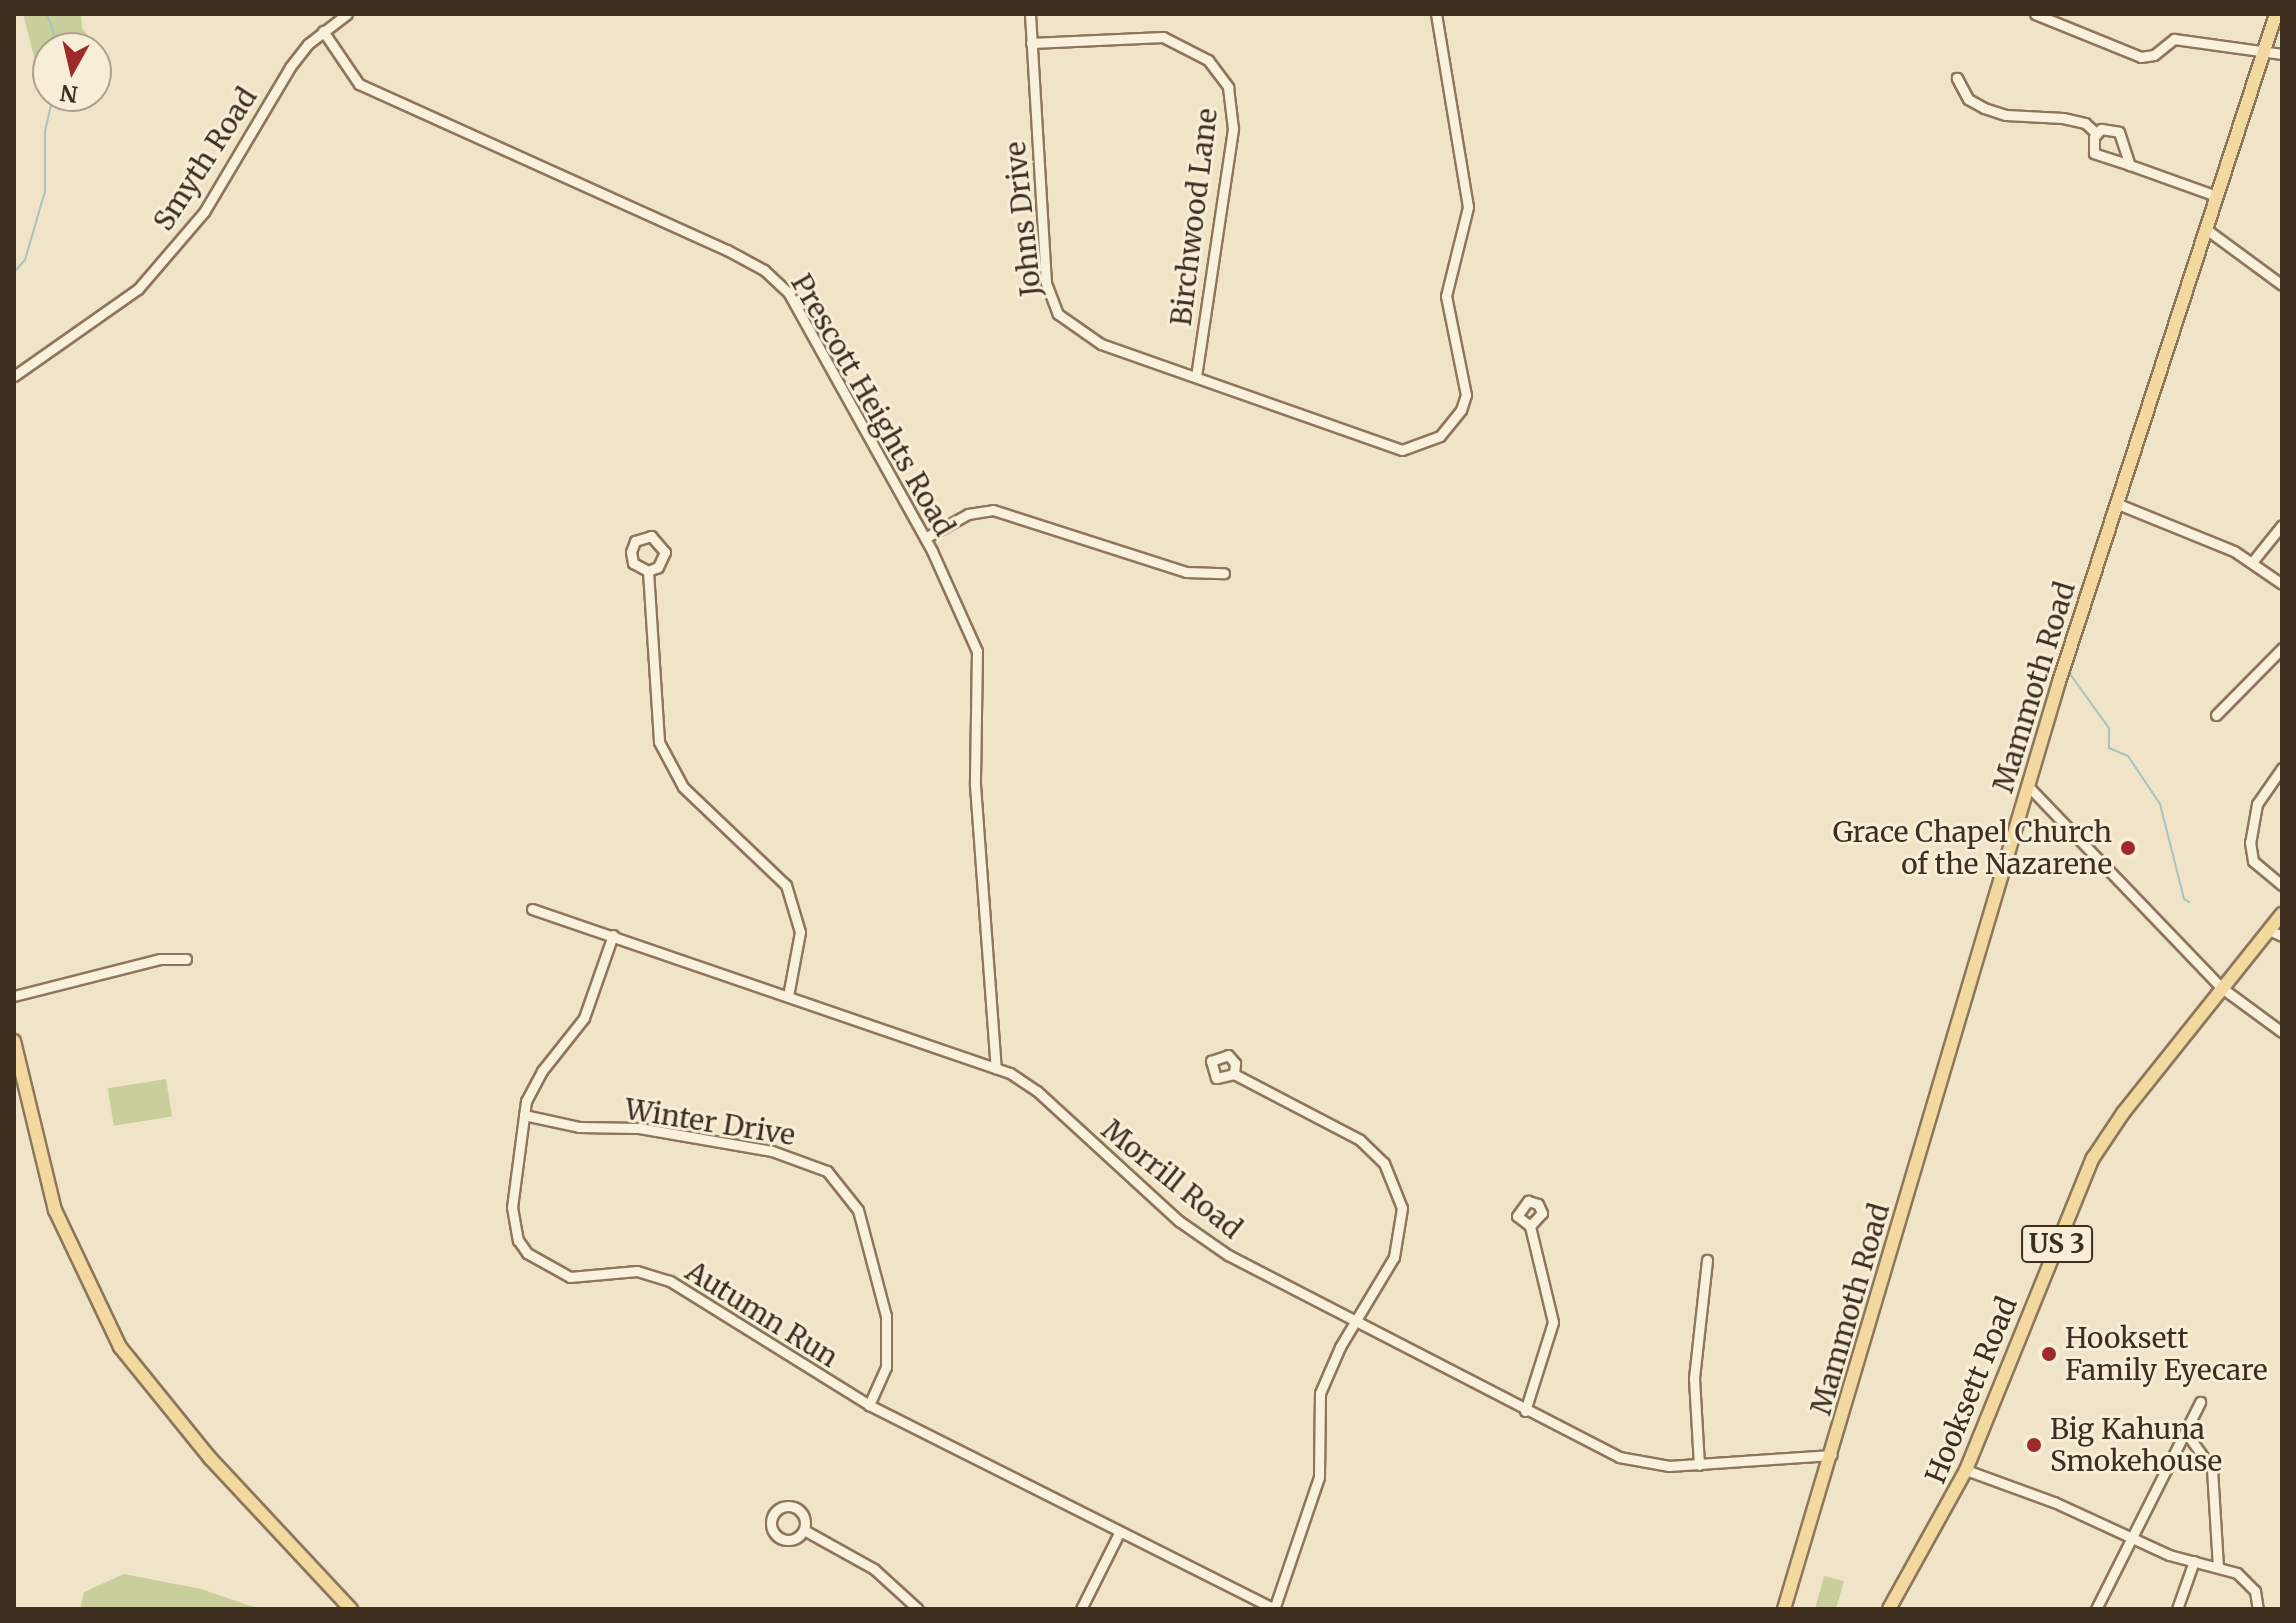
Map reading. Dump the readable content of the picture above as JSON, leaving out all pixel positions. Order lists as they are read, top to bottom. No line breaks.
{"streets":{"main road":["Mammoth Road","US 3","Hooksett Road"],"street":["Smyth Road","Birchwood Lane","Johns Drive","Prescott Heights Road","Winter Drive","Morrill Road","Autumn Run"]},"crossings":[["Smyth Road","Prescott Heights Road"],["Birchwood Lane","Johns Drive"],["Prescott Heights Road","Morrill Road"],["Mammoth Road","Morrill Road"],["Winter Drive","Autumn Run"],["Morrill Road","Autumn Run"]],"places":["Grace Chapel Church of the Nazarene","Hooksett Family Eyecare","Big Kahuna Smokehouse"],"north":"bottom"}
